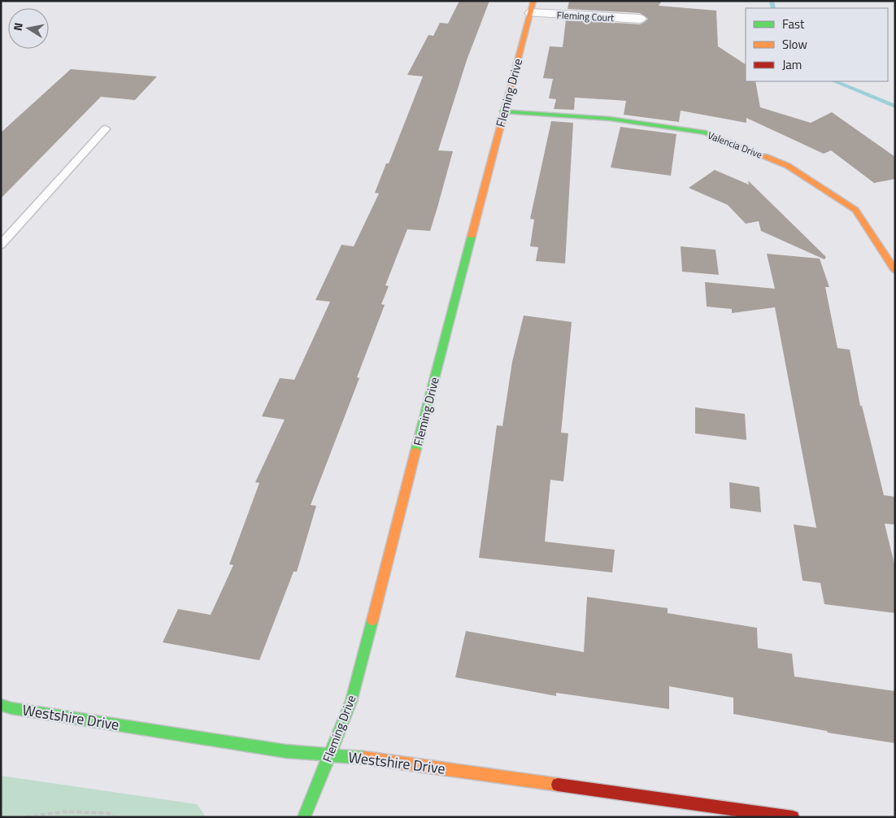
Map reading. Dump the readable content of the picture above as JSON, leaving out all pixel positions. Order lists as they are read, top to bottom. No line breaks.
{"streets":{"street":["Fleming Court","Fleming Drive","Valencia Drive","Westshire Drive"]},"crossings":[["Fleming Court","Fleming Drive"],["Fleming Drive","Valencia Drive"],["Fleming Drive","Westshire Drive"]],"legend":["Fast","Slow","Jam"],"north":"left"}
